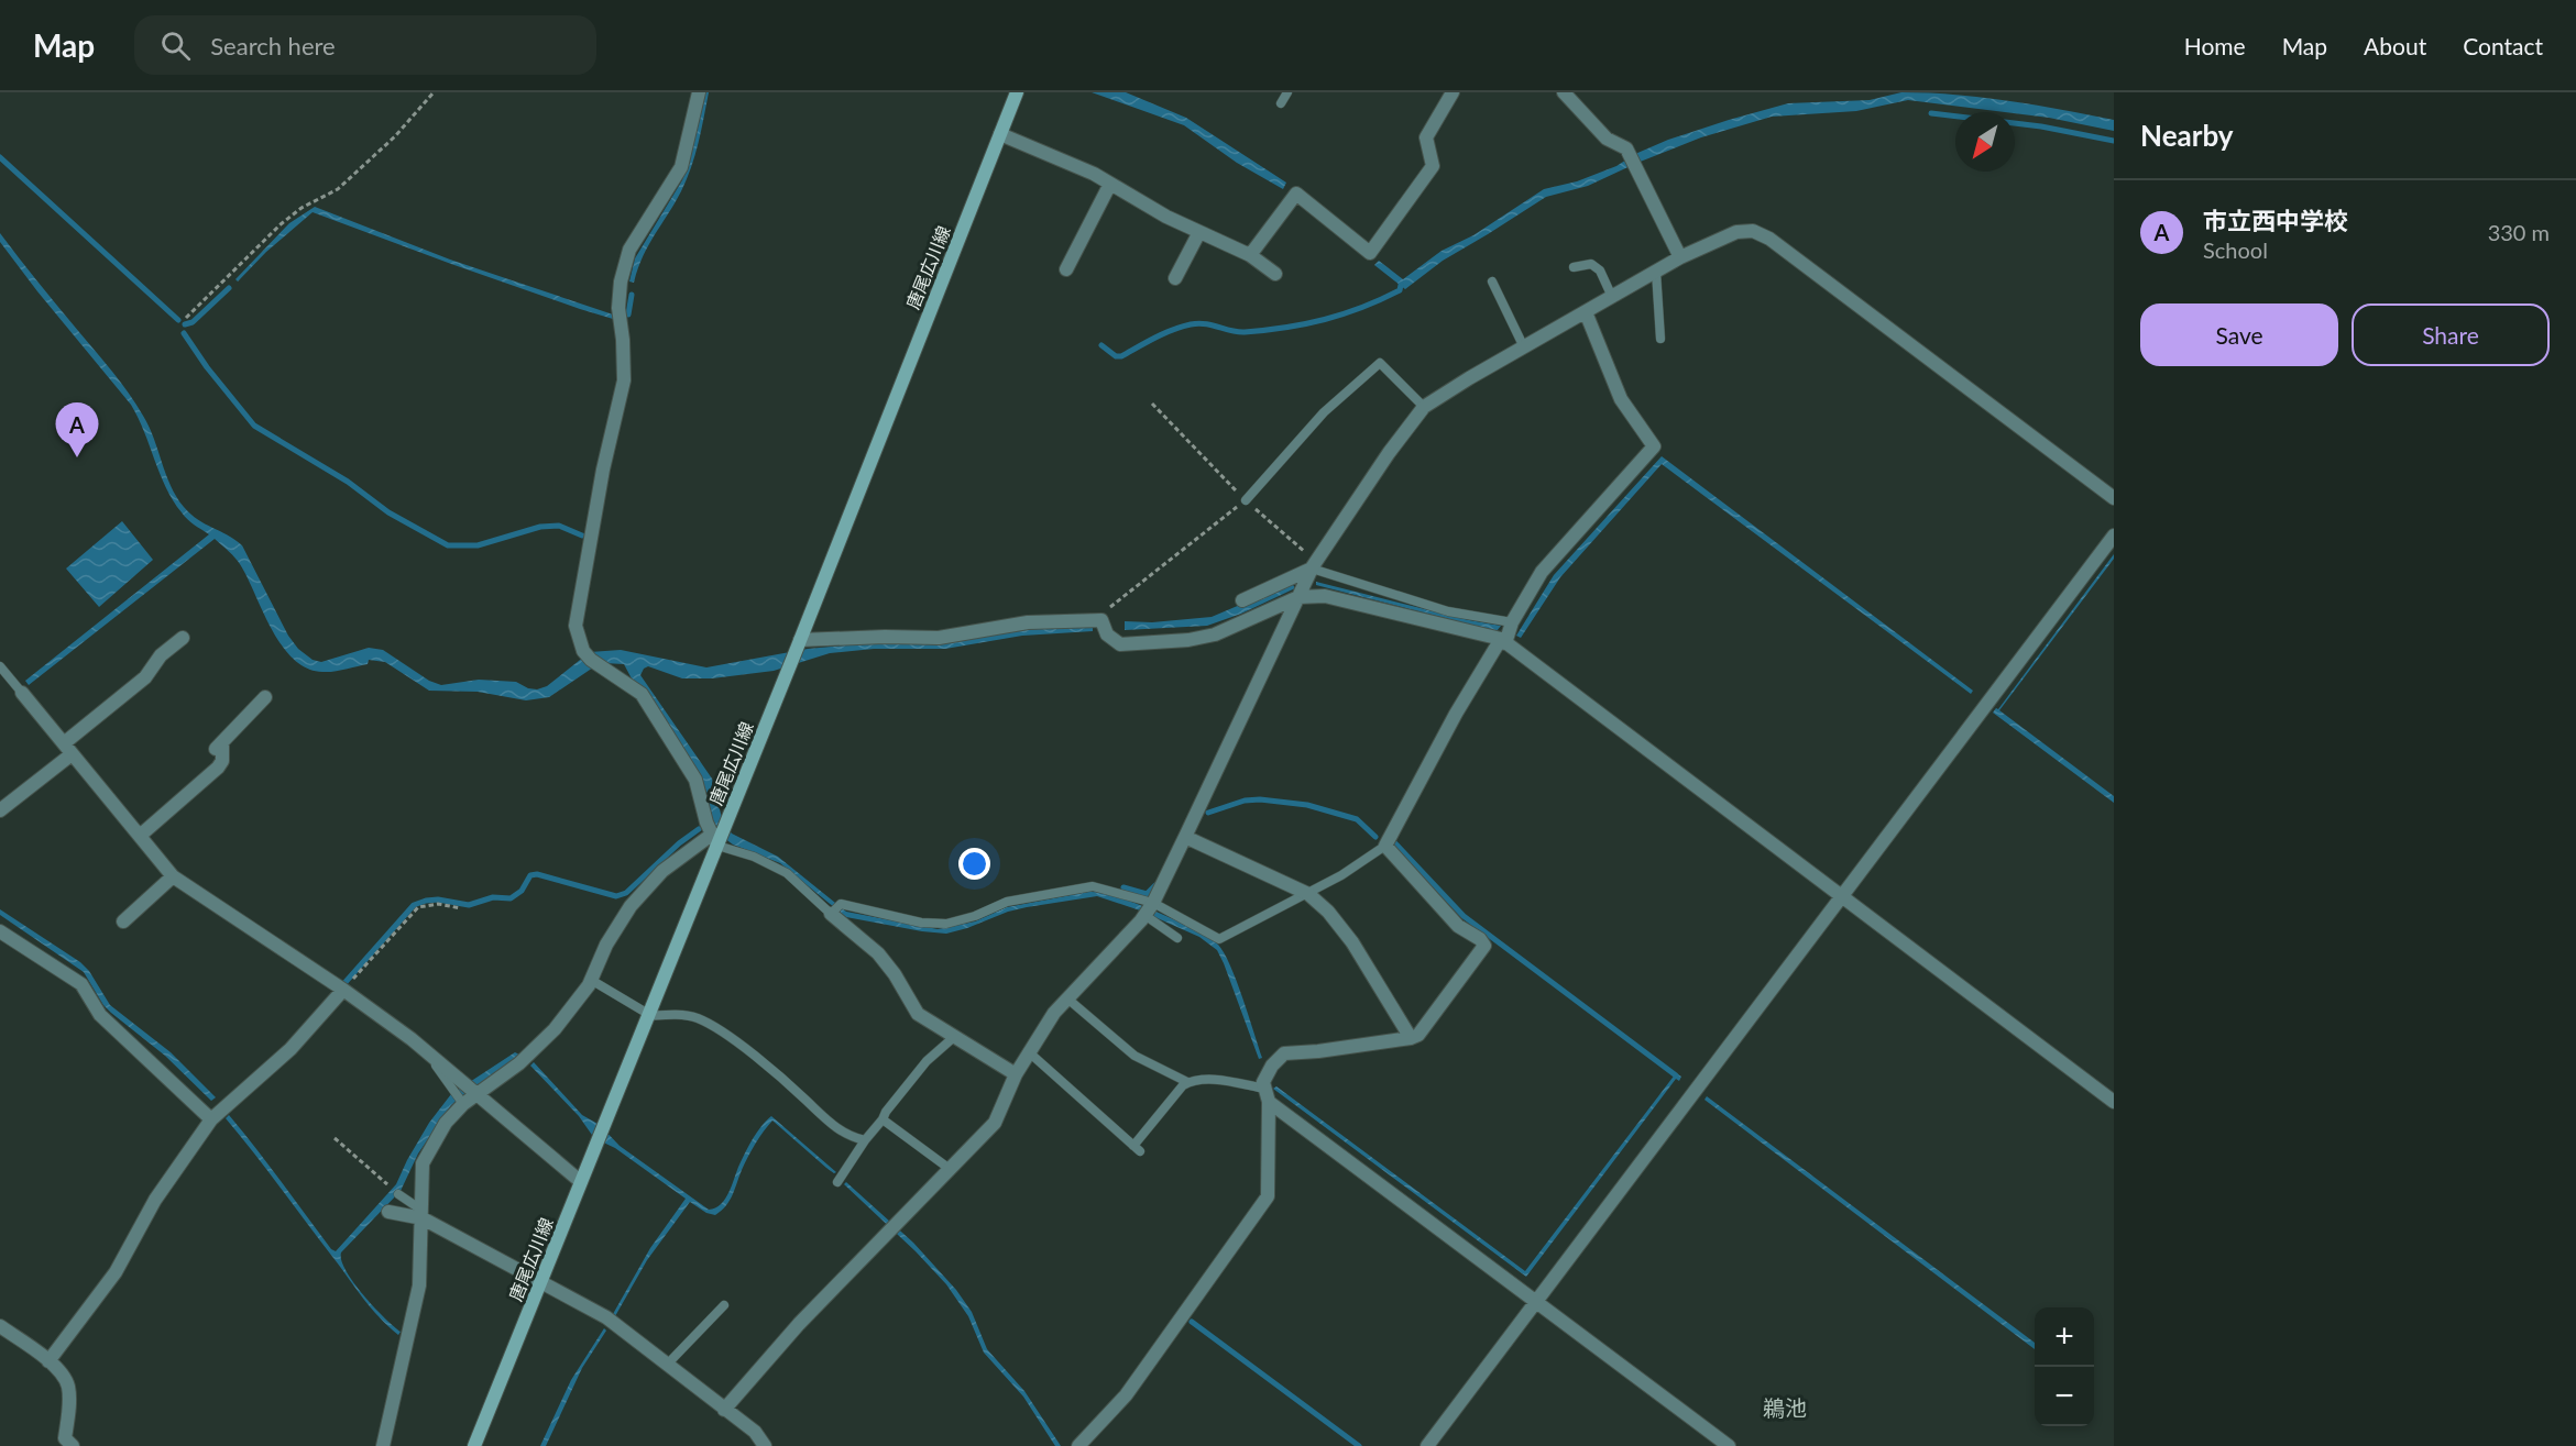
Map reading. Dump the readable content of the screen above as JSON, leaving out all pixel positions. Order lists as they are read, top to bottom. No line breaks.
{"streets":{"main road":["唐尾広川線"]},"districts":["鵜池"],"north":"bottom left","page":{"header":"Map","search":"Search here","nav":["Home","Map","About","Contact"],"heading":"Nearby","list":[{"mark":"A","name":"市立西中学校","note":"School","value":"330 m"}],"buttons":["Save","Share"],"pins":"A","map_buttons":["+","−"]}}
